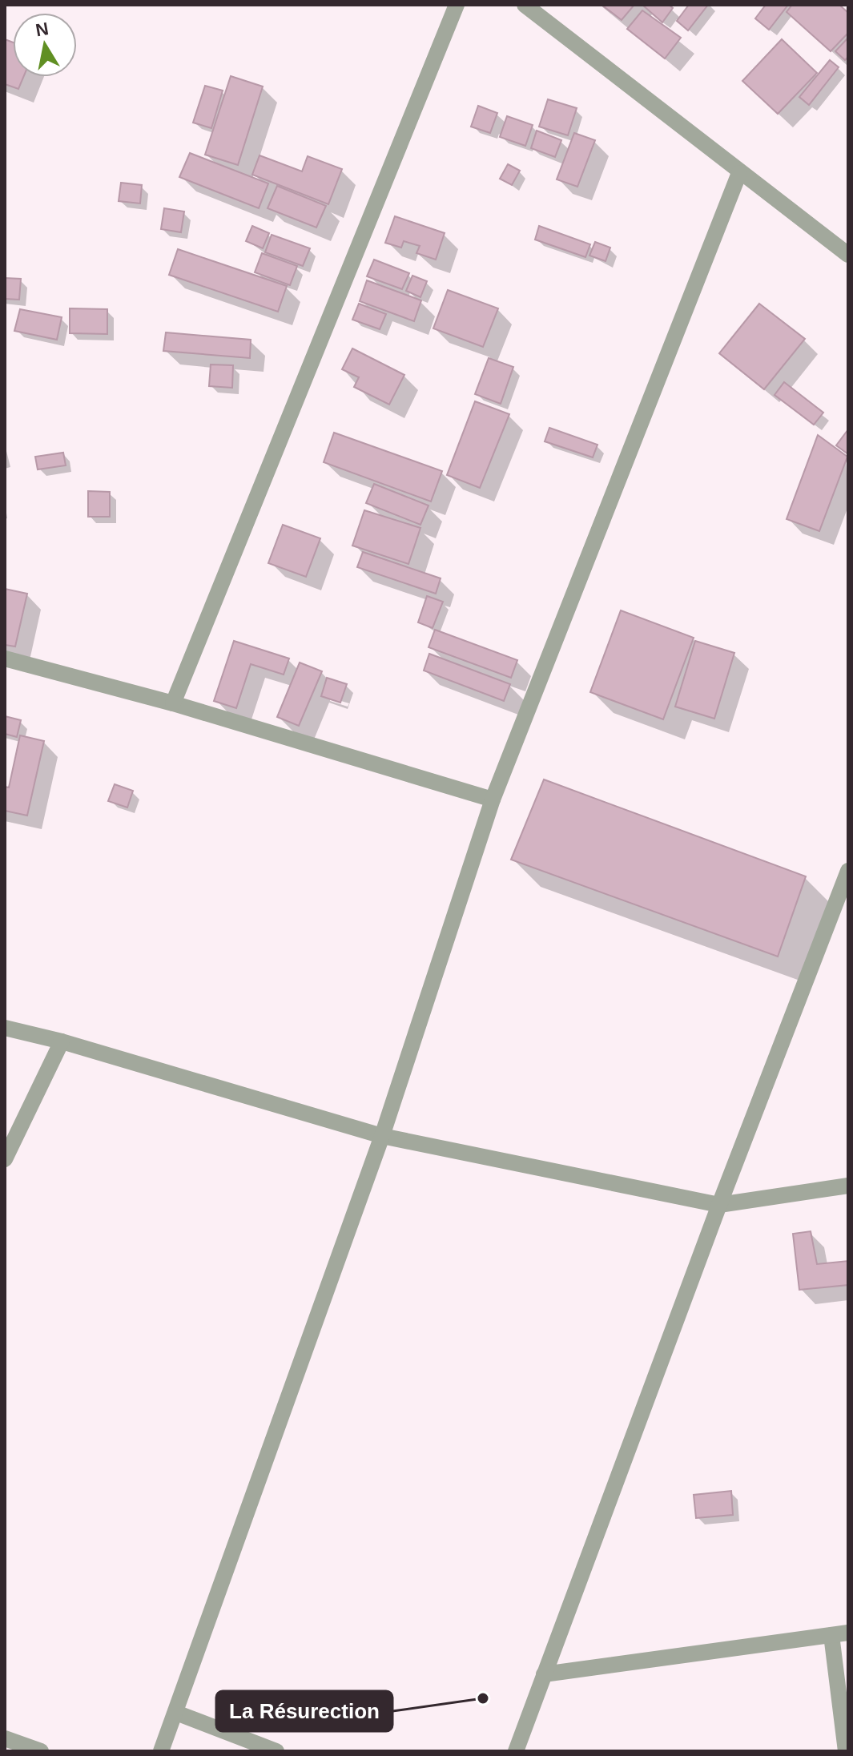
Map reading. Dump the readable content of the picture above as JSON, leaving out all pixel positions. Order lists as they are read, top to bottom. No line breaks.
{"places":["La Résurection"],"north":"top"}
